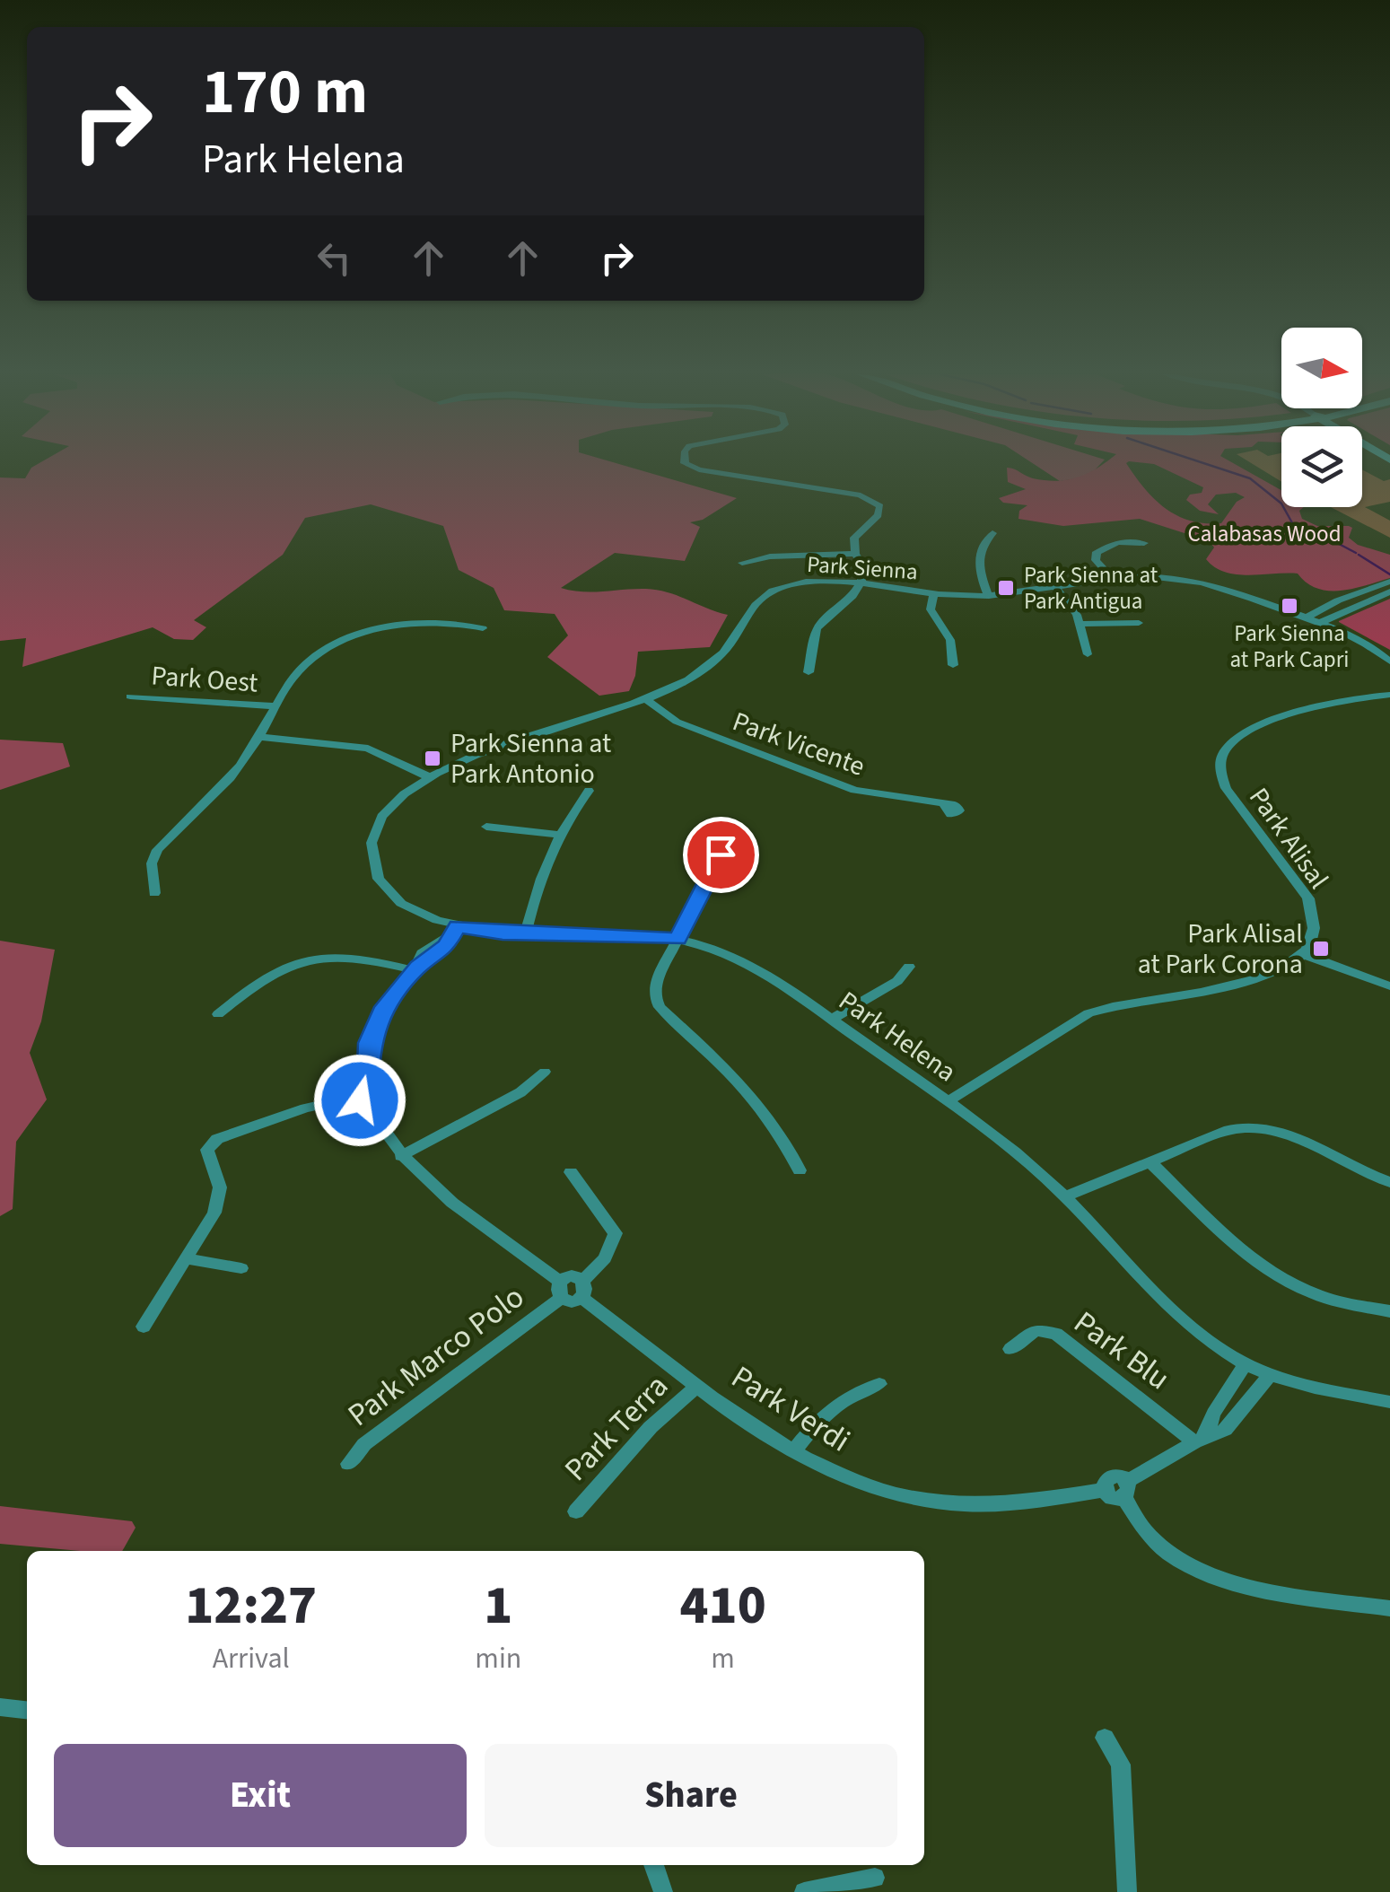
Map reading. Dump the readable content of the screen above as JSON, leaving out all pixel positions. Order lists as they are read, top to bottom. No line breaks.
{"streets":{"street":["Park Sienna","Park Oest","Park Vicente","Park Alisal","Park Helena","Park Blu","Park Marco Polo","Park Verdi","Park Terra"]},"crossings":[["Park Sienna","Park Vicente"],["Park Sienna","Park Helena"],["Park Helena","Park Verdi"],["Park Blu","Park Verdi"],["Park Verdi","Park Terra"]],"parks":["Calabasas Wood"],"places":{"transit":["Park Sienna at Park Antigua","Park Sienna at Park Capri","Park Sienna at Park Antonio","Park Alisal at Park Corona"]},"north":"right","page":{"turn":["170 m","Park Helena"],"eta":["12:27","Arrival","1","min","410","m"],"buttons":["Exit","Share"]}}
